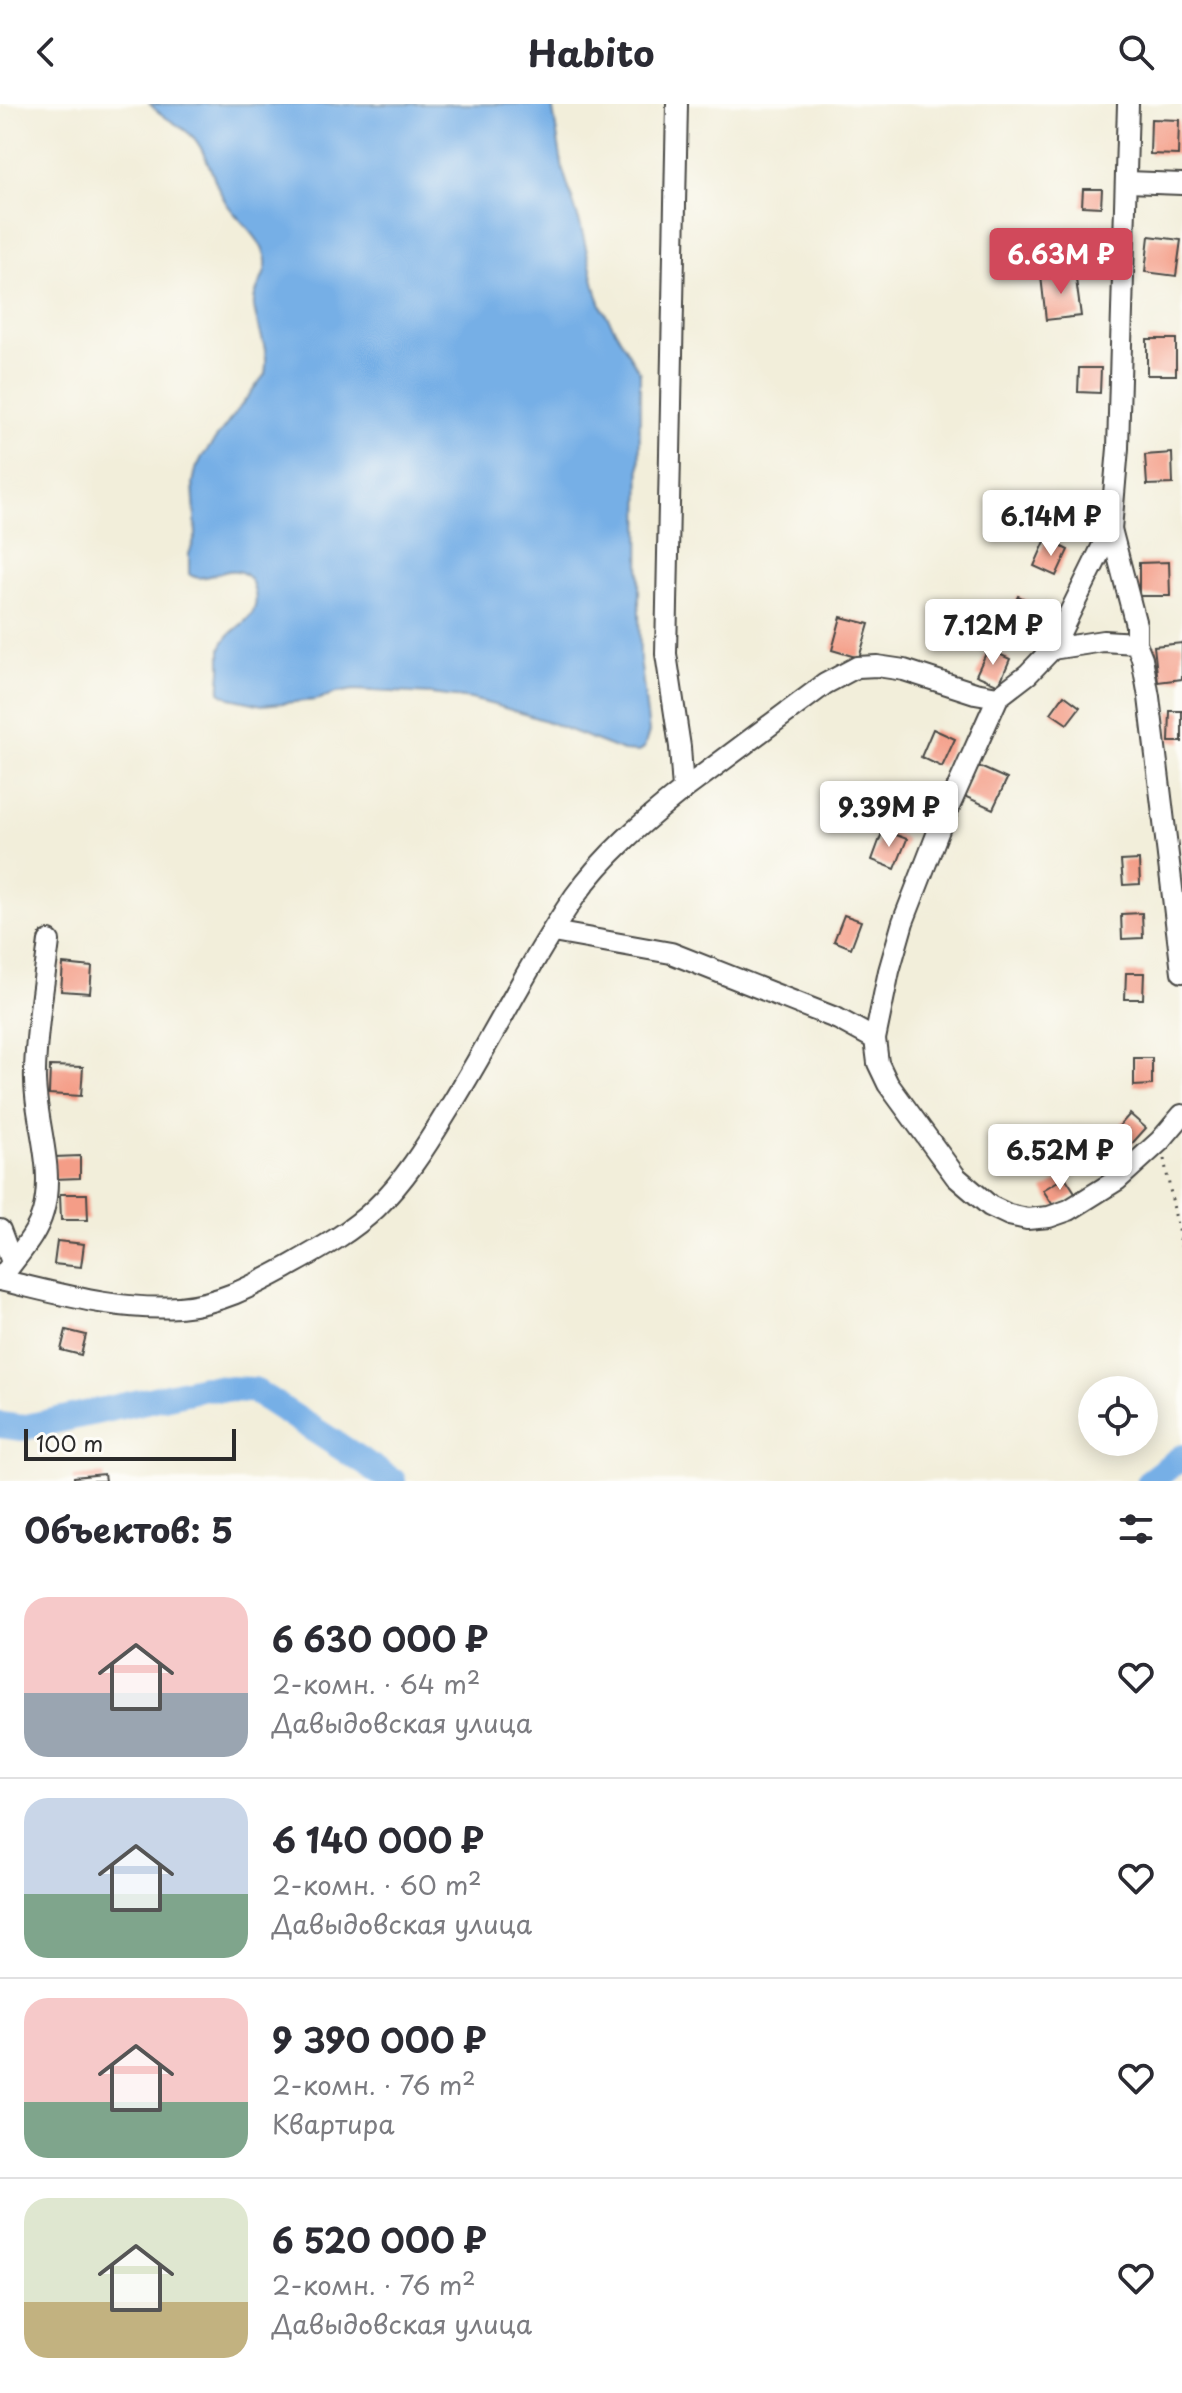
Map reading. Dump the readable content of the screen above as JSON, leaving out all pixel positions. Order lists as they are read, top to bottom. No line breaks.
{"scale_bar":"100 m","page":{"header":"Habito","price":["6.63M ₽","6.14M ₽","7.12M ₽","9.39M ₽","6.52M ₽"],"scale":"100 m","heading":"Объектов: 5","list":[{"name":"6 630 000 ₽","note":"2-комн. · 64 m² · Давыдовская улица"},{"name":"6 140 000 ₽","note":"2-комн. · 60 m² · Давыдовская улица"},{"name":"9 390 000 ₽","note":"2-комн. · 76 m² · Квартира"},{"name":"6 520 000 ₽","note":"2-комн. · 76 m² · Давыдовская улица"}]}}
